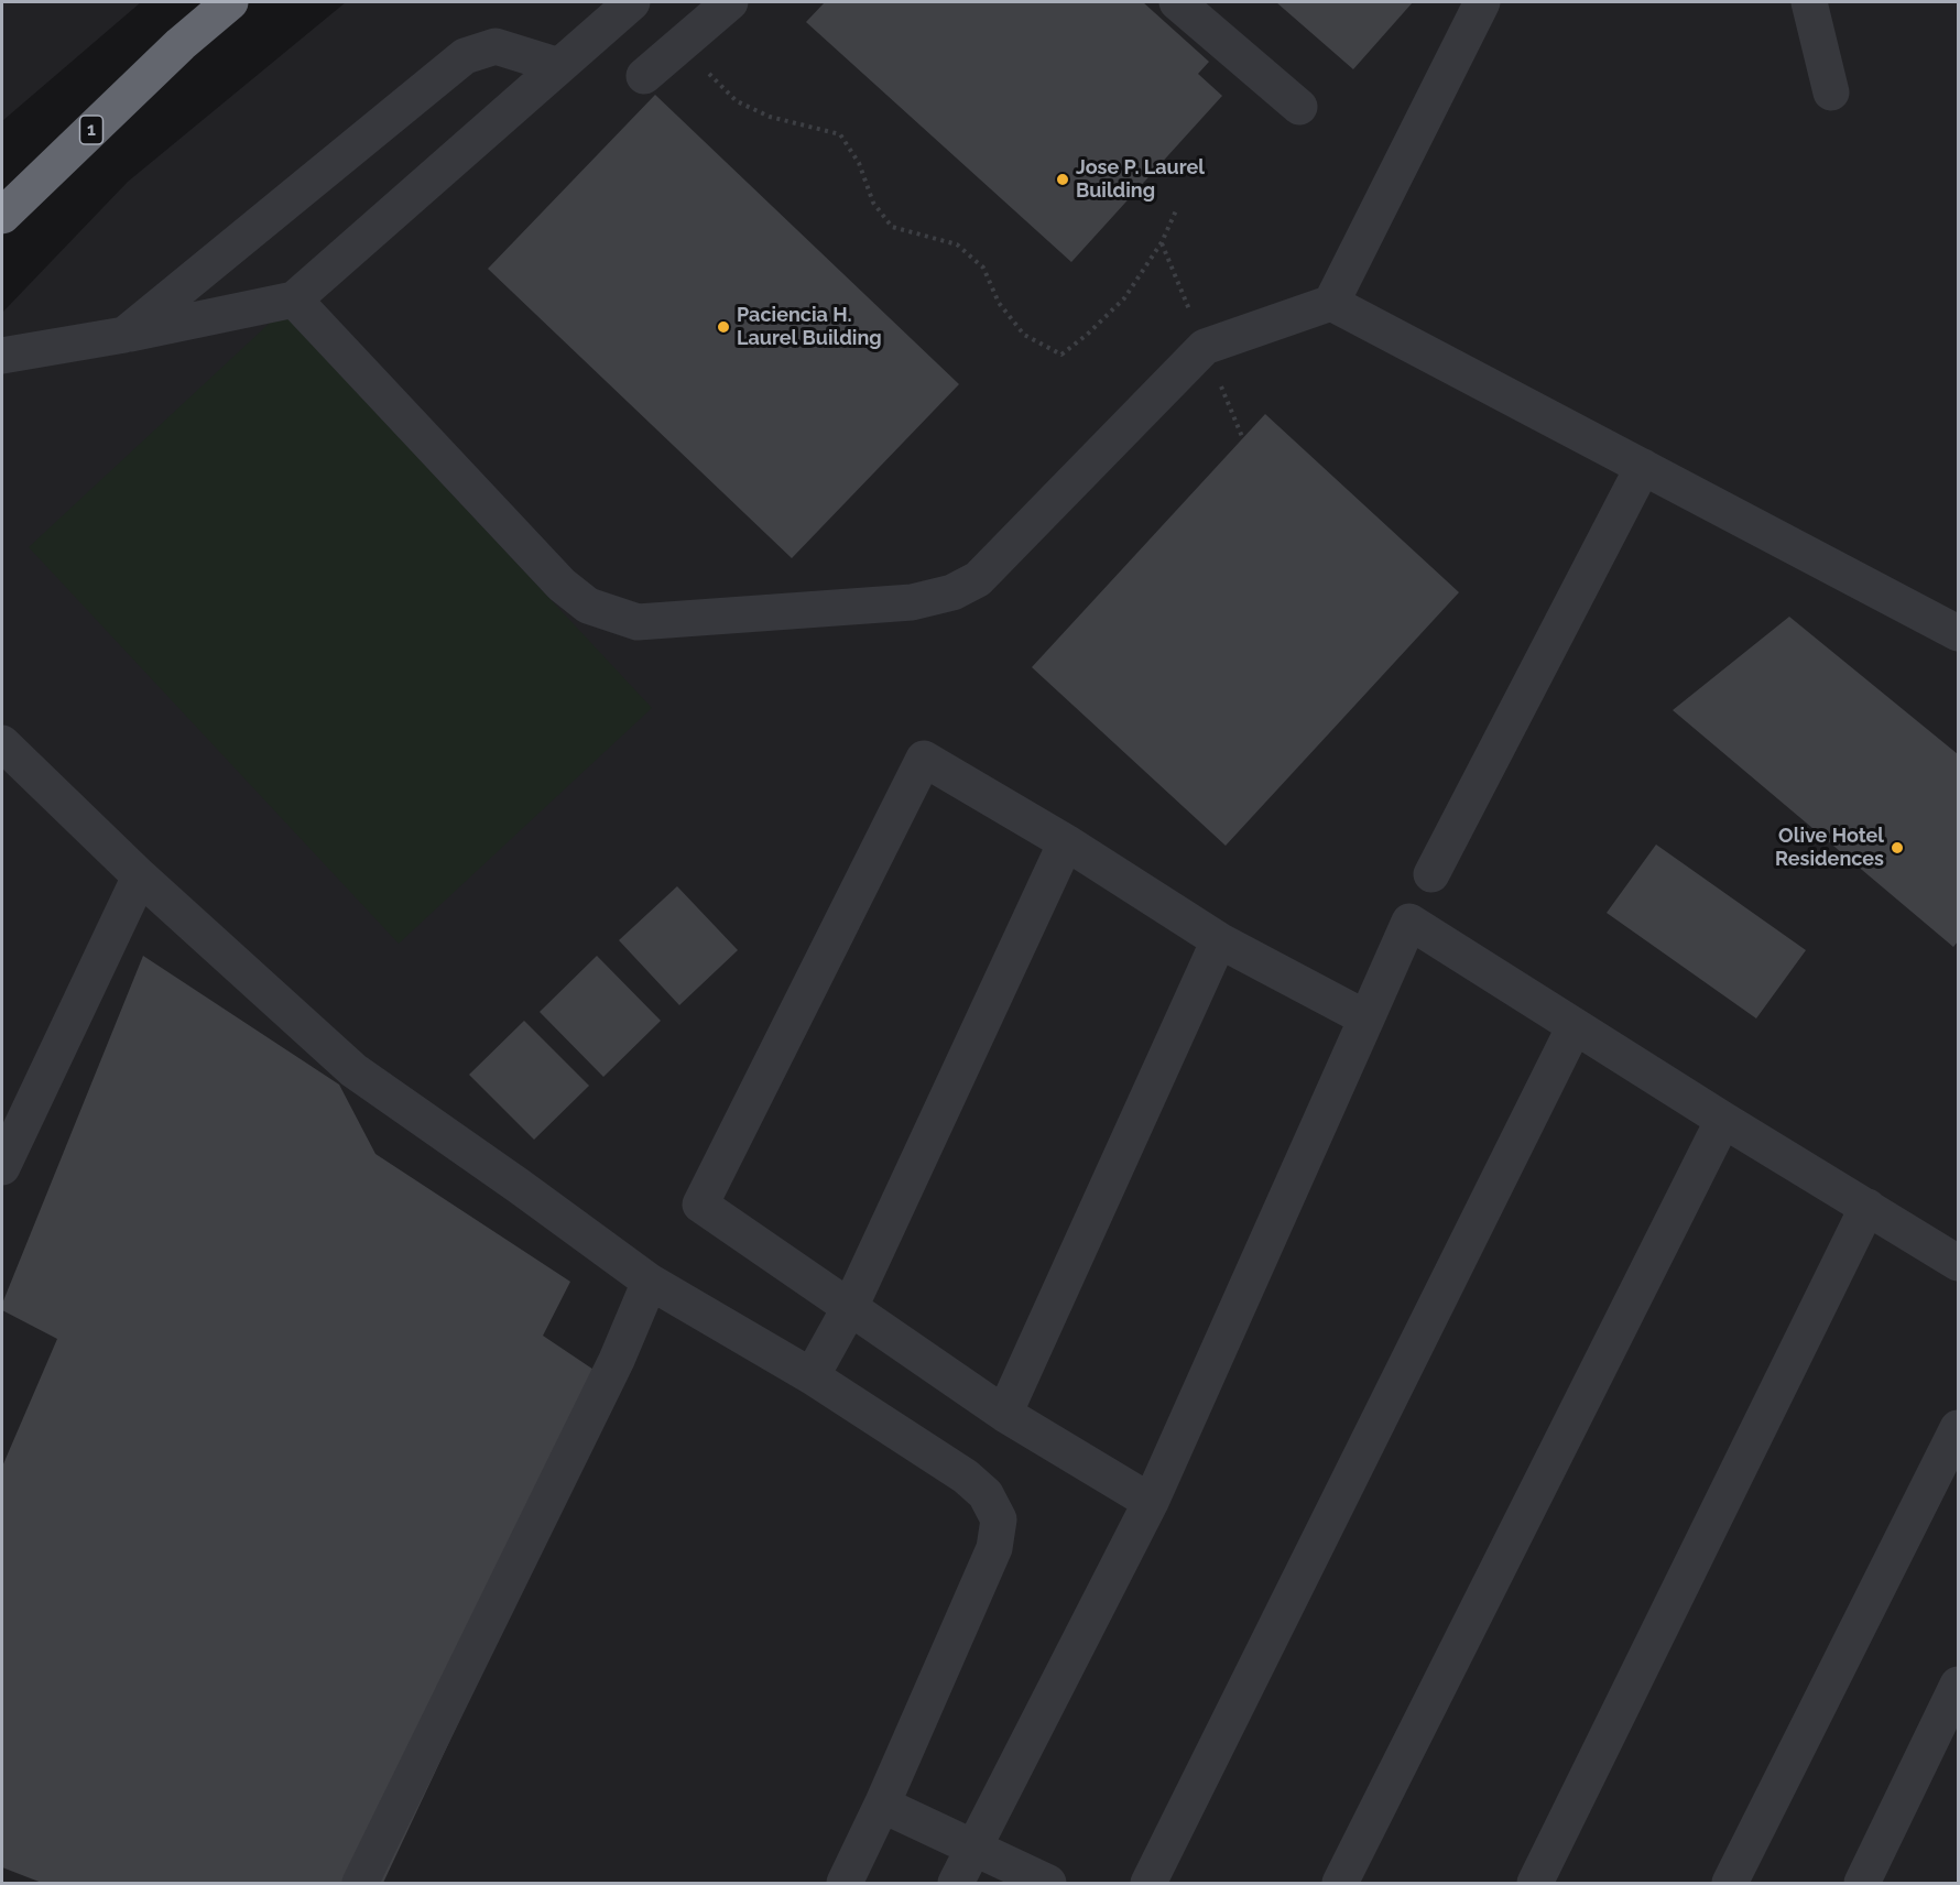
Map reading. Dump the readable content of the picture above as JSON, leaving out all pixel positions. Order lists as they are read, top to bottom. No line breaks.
{"streets":{"highway":["1"]},"places":["Jose P. Laurel Building","Paciencia H. Laurel Building","Olive Hotel Residences"]}
